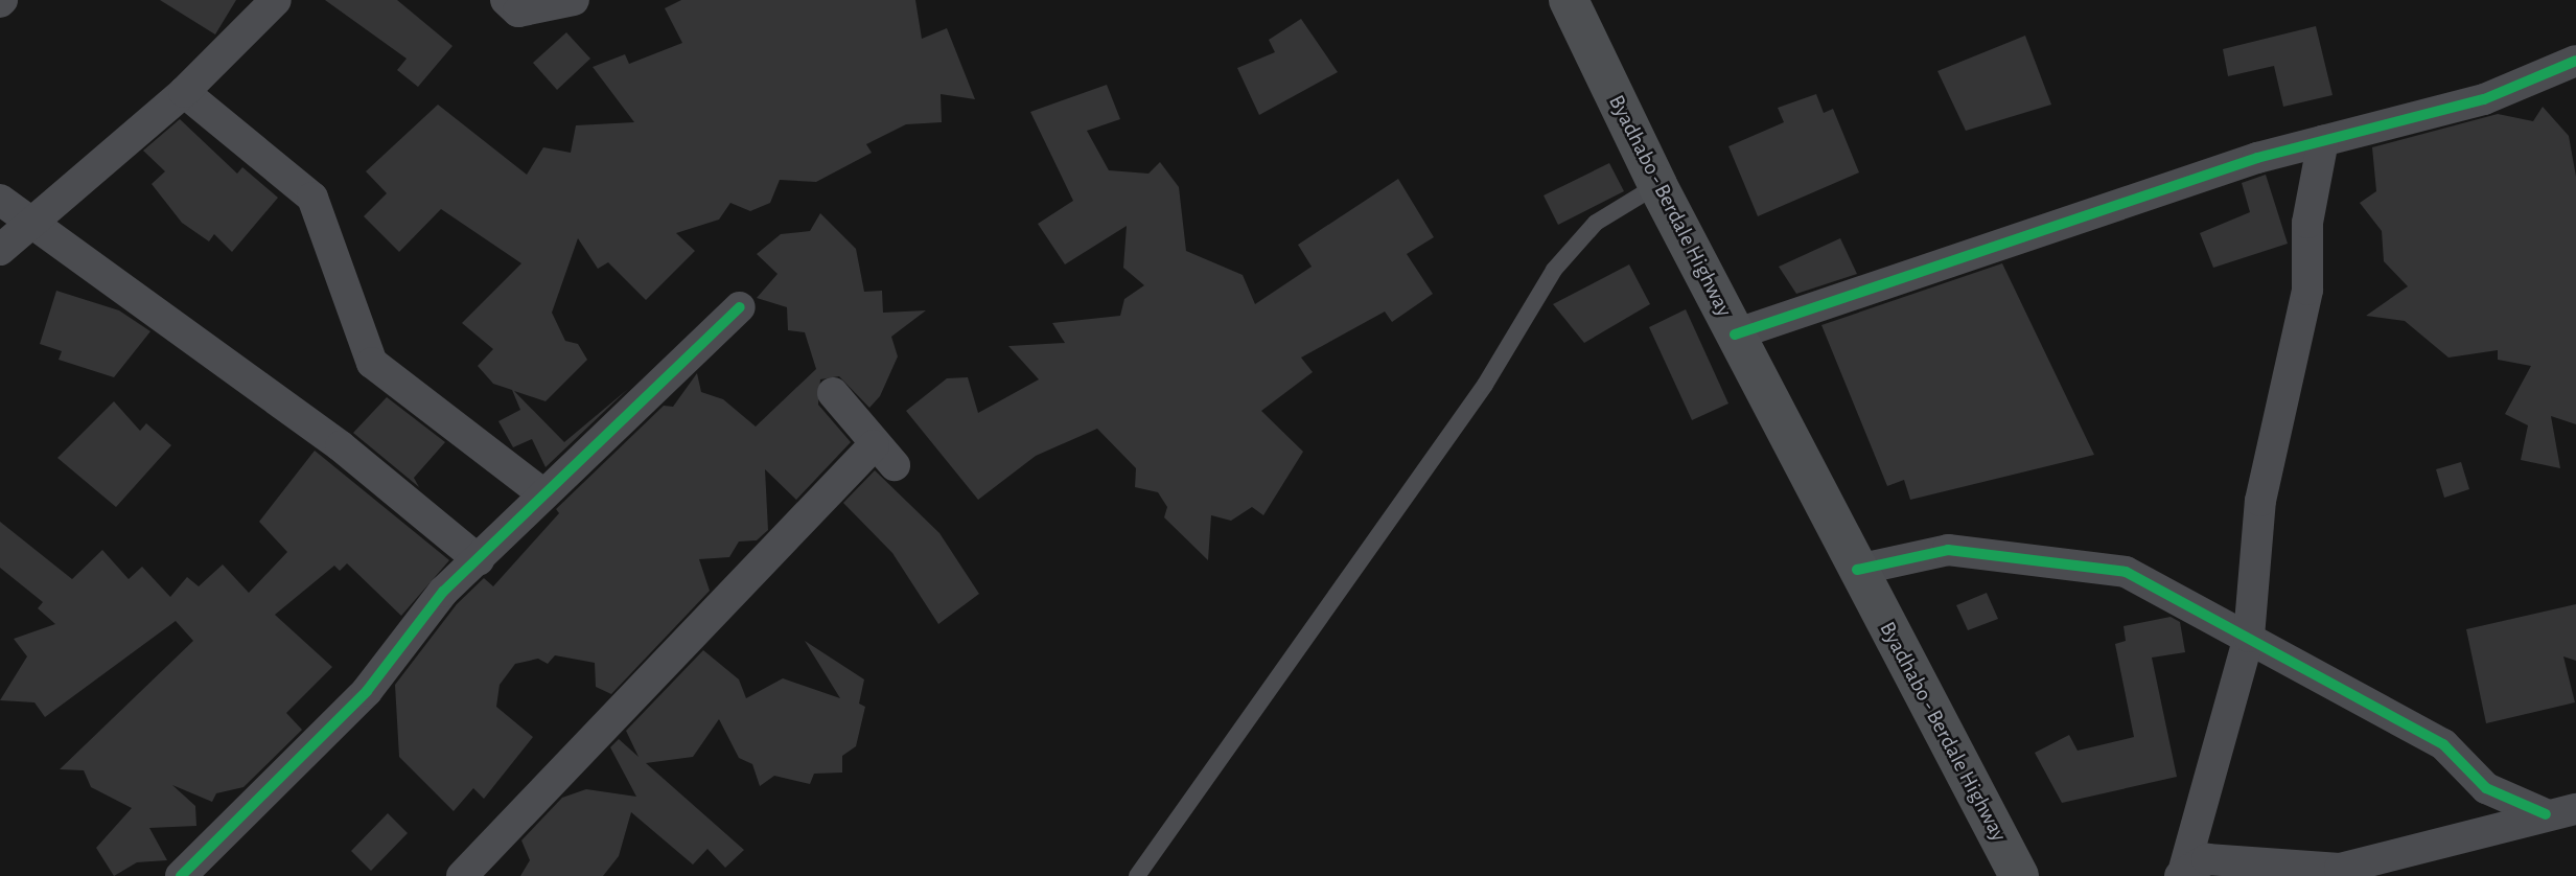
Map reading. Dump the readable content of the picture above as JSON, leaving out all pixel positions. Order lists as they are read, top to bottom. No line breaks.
{"streets":{"main road":["Byadhabo - Berdale Highway"]}}
